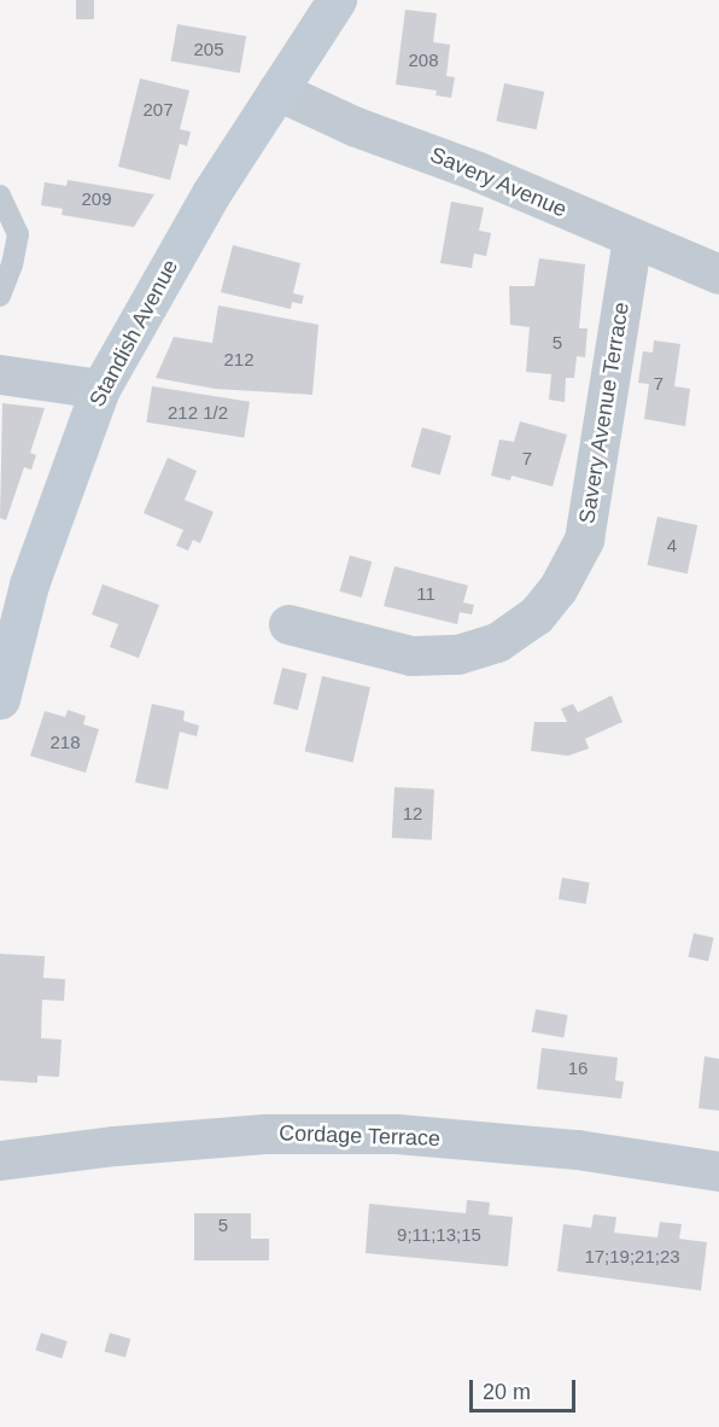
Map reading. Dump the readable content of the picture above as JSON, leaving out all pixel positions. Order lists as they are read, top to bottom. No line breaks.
{"streets":{"street":["Savery Avenue","Standish Avenue","Savery Avenue Terrace","Cordage Terrace"]},"crossings":[["Savery Avenue","Standish Avenue"],["Savery Avenue","Savery Avenue Terrace"]],"house_numbers":["205","208","207","209","5","212","7","212 1/2","7","4","11","218","12","16","5","9;11;13;15","17;19;21;23"],"scale_bar":"20 m"}
